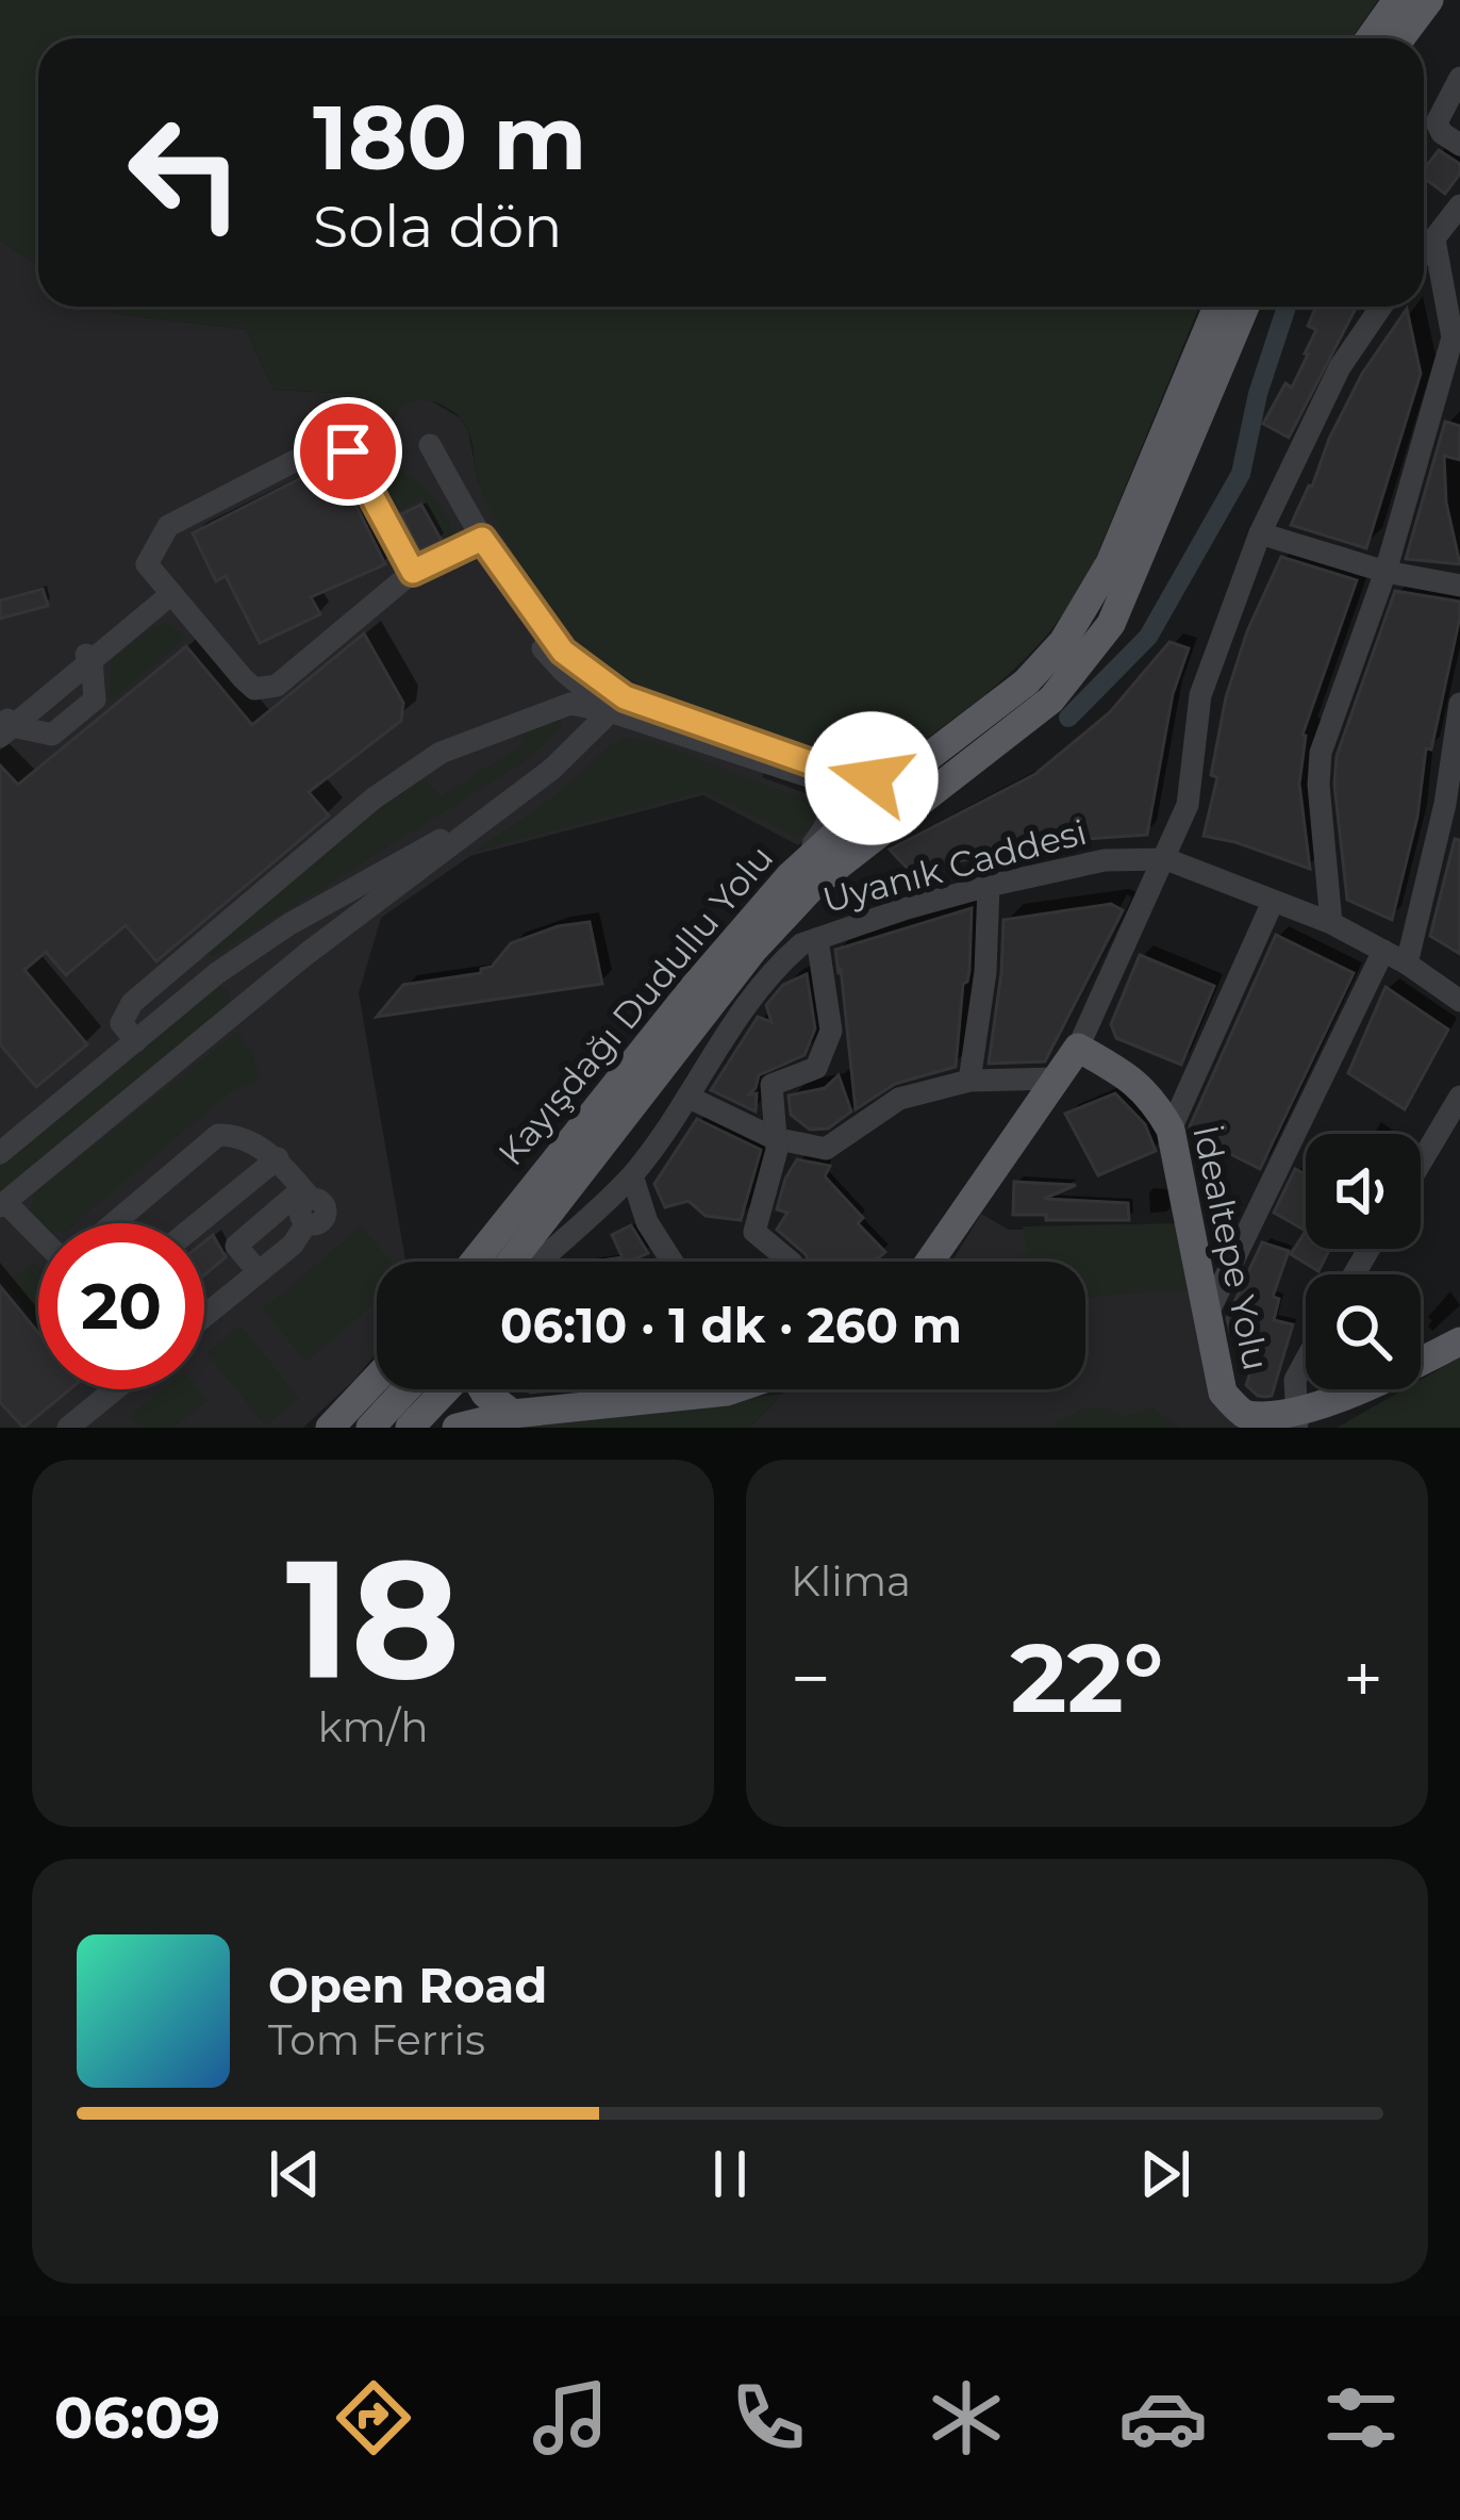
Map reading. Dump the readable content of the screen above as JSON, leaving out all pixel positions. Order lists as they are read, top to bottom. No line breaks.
{"streets":{"main road":["Kayışdağı Dudullu Yolu","İdealtepe Yolu"],"street":["Uyanık Caddesi"]},"page":{"turn":["180 m","Sola dön"],"limit":"20","trip":"06:10 · 1 dk · 260 m","tile":[["18","km/h"],"Klima"],"heat":["−","22°","+"],"song":["Open Road","Tom Ferris"],"tabs":"06:09"}}
